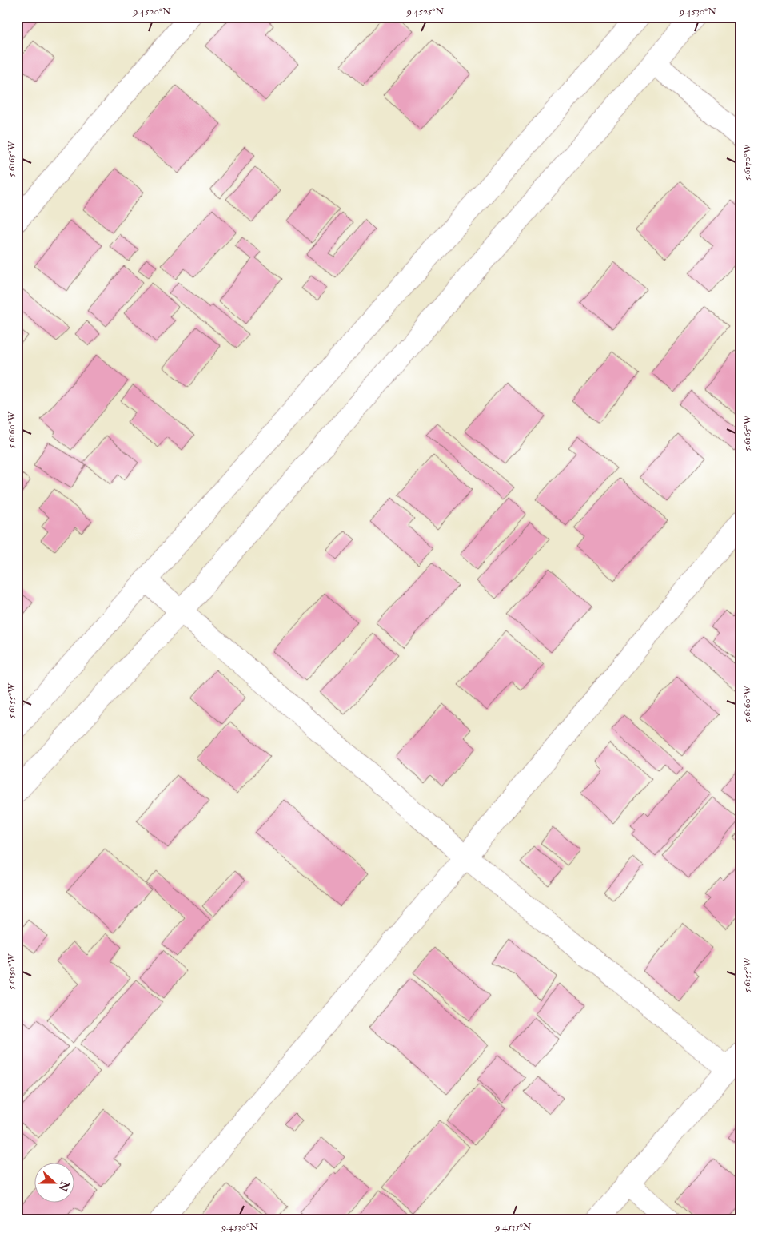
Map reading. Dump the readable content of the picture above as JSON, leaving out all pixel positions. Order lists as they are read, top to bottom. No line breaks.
{"north":"right","coordinates":["9.4520°N","9.4525°N","9.4530°N","5.6165°W","5.6170°W","5.6160°W","5.6155°W","5.6150°W","9.4535°N"]}
